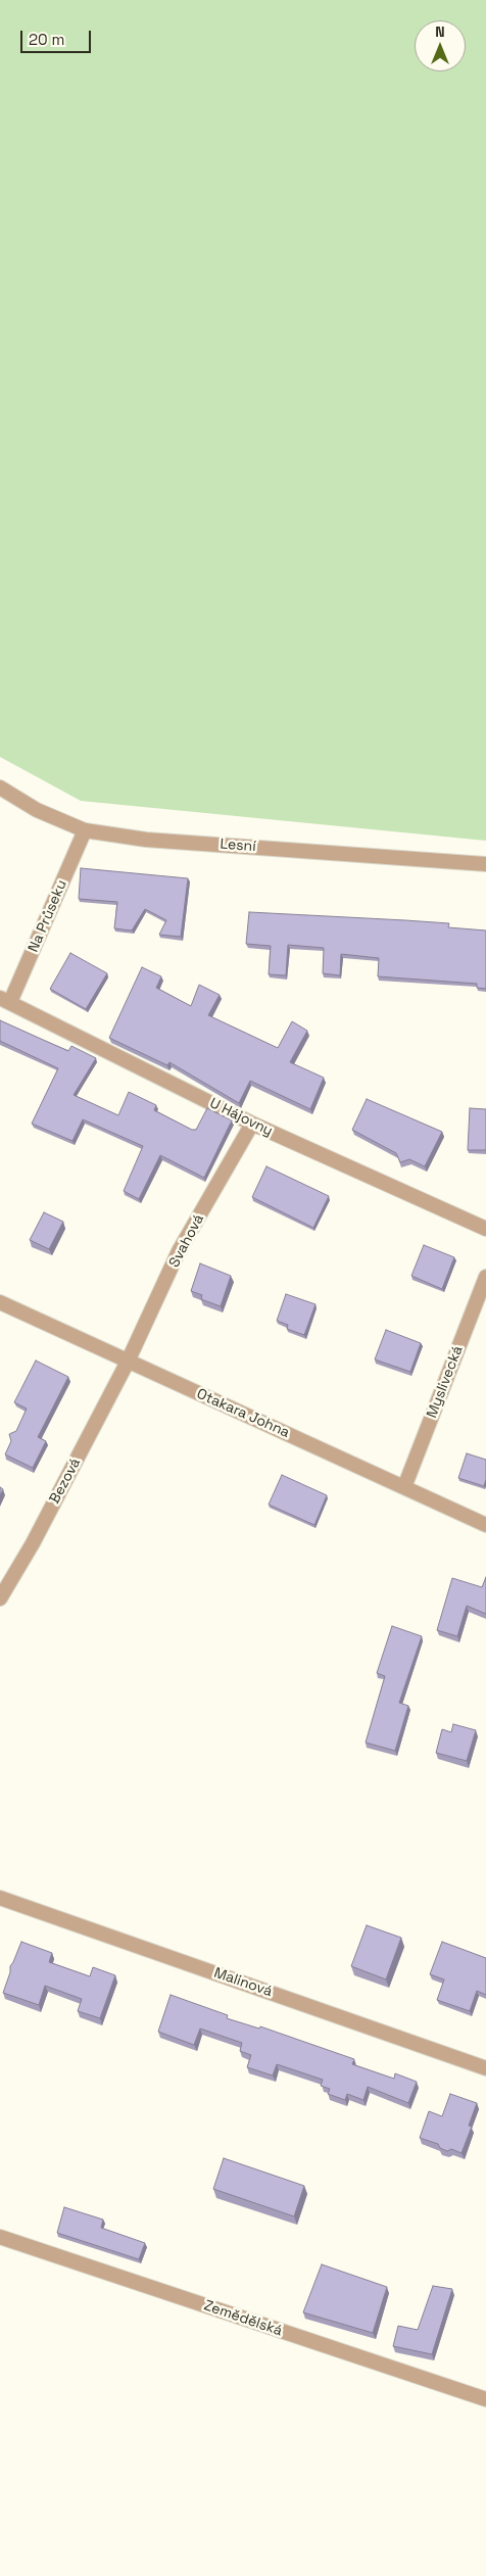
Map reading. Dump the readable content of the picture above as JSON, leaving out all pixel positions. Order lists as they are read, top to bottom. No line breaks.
{"streets":{"street":["Lesní","Na Průseku","U Hájovny","Svahová","Myslivecká","Otakara Johna","Bezová","Malinová","Zemědělská"]},"crossings":[["Lesní","Na Průseku"],["Na Průseku","U Hájovny"],["U Hájovny","Svahová"],["Svahová","Otakara Johna"],["Svahová","Bezová"],["Myslivecká","Otakara Johna"],["Otakara Johna","Bezová"]],"scale_bar":"20 m","north":"top"}
